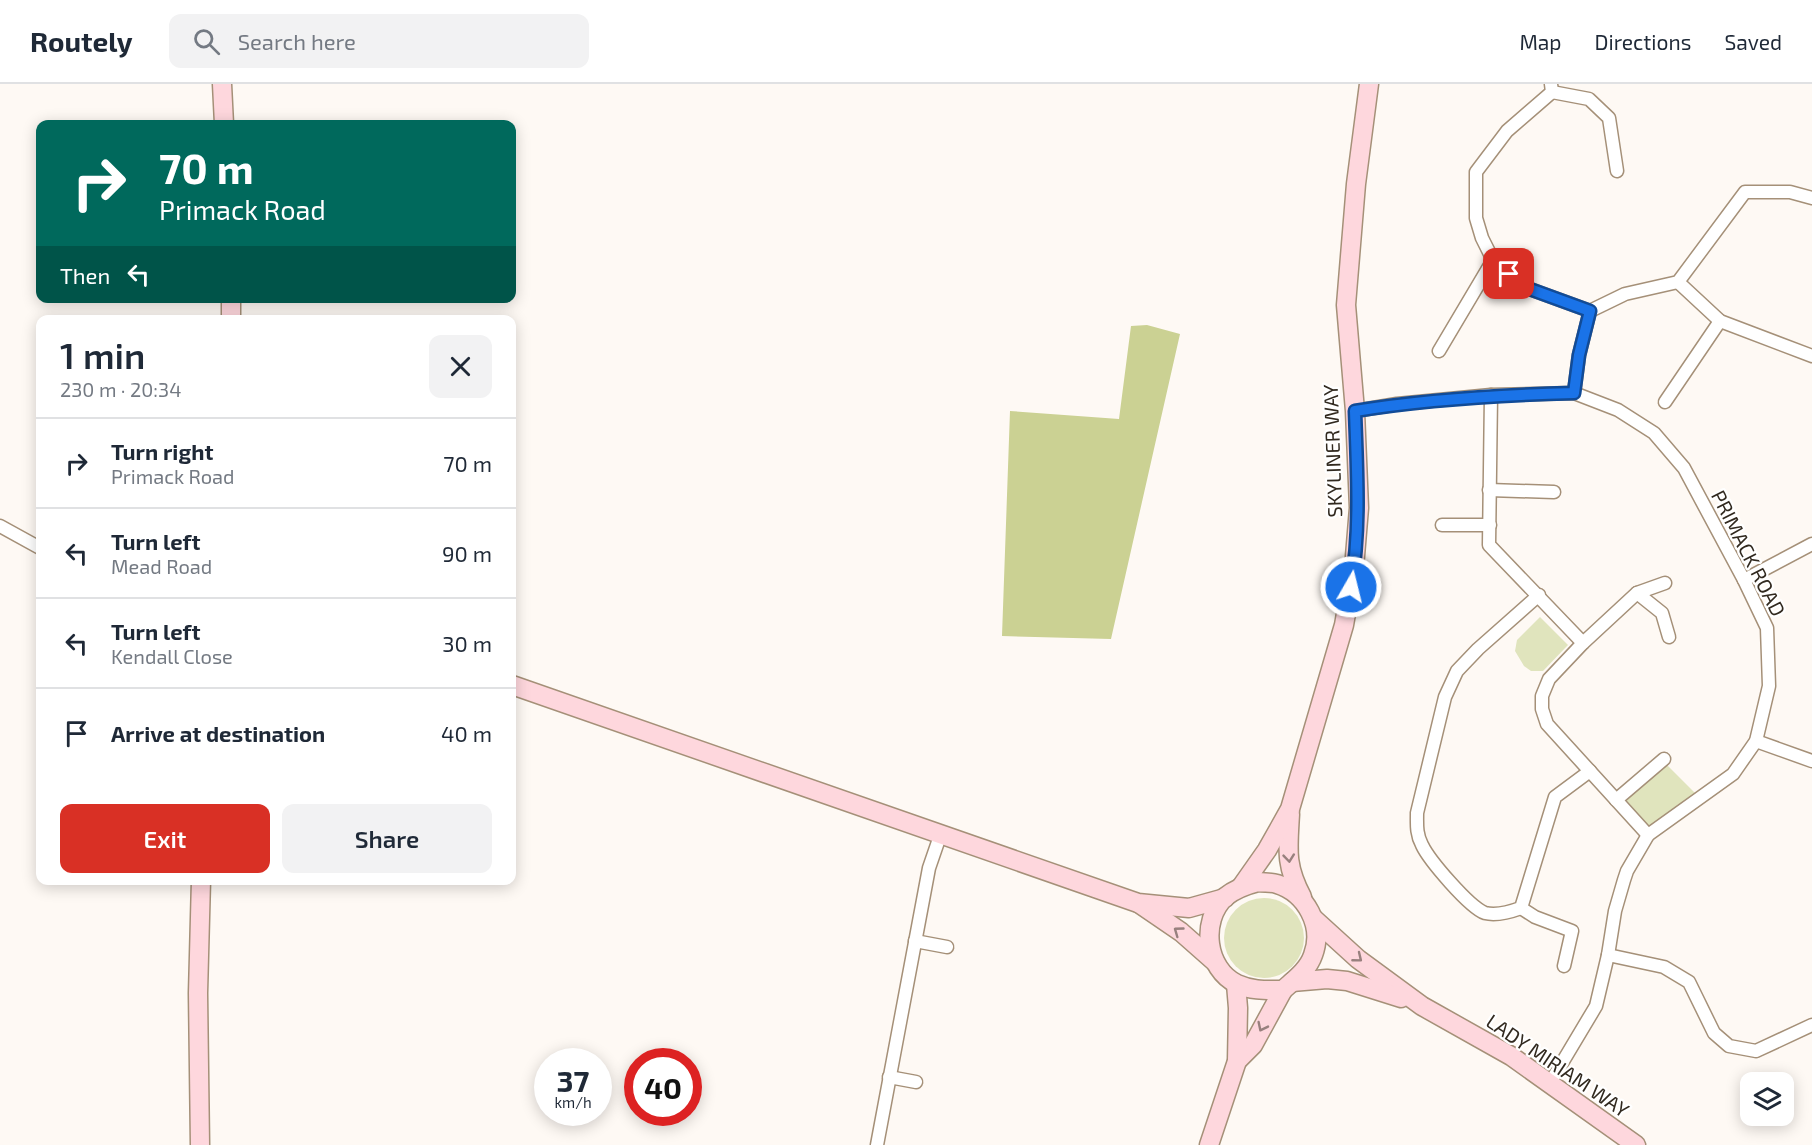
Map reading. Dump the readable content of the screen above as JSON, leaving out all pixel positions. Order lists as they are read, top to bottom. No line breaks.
{"streets":{"street":["SKYLINER WAY","PRIMACK ROAD","LADY MIRIAM WAY"]},"crossings":[["SKYLINER WAY","PRIMACK ROAD"],["SKYLINER WAY","LADY MIRIAM WAY"],["PRIMACK ROAD","LADY MIRIAM WAY"]],"page":{"header":"Routely","search":"Search here","nav":["Map","Directions","Saved"],"turn":["70 m","Primack Road"],"then":"Then","heading":["1 min","230 m · 20:34"],"list":[{"name":"Turn right","note":"Primack Road","value":"70 m"},{"name":"Turn left","note":"Mead Road","value":"90 m"},{"name":"Turn left","note":"Kendall Close","value":"30 m"},{"name":"Arrive at destination","value":"40 m"}],"buttons":["Exit","Share"],"speed":"37 km/h","limit":"40"}}
